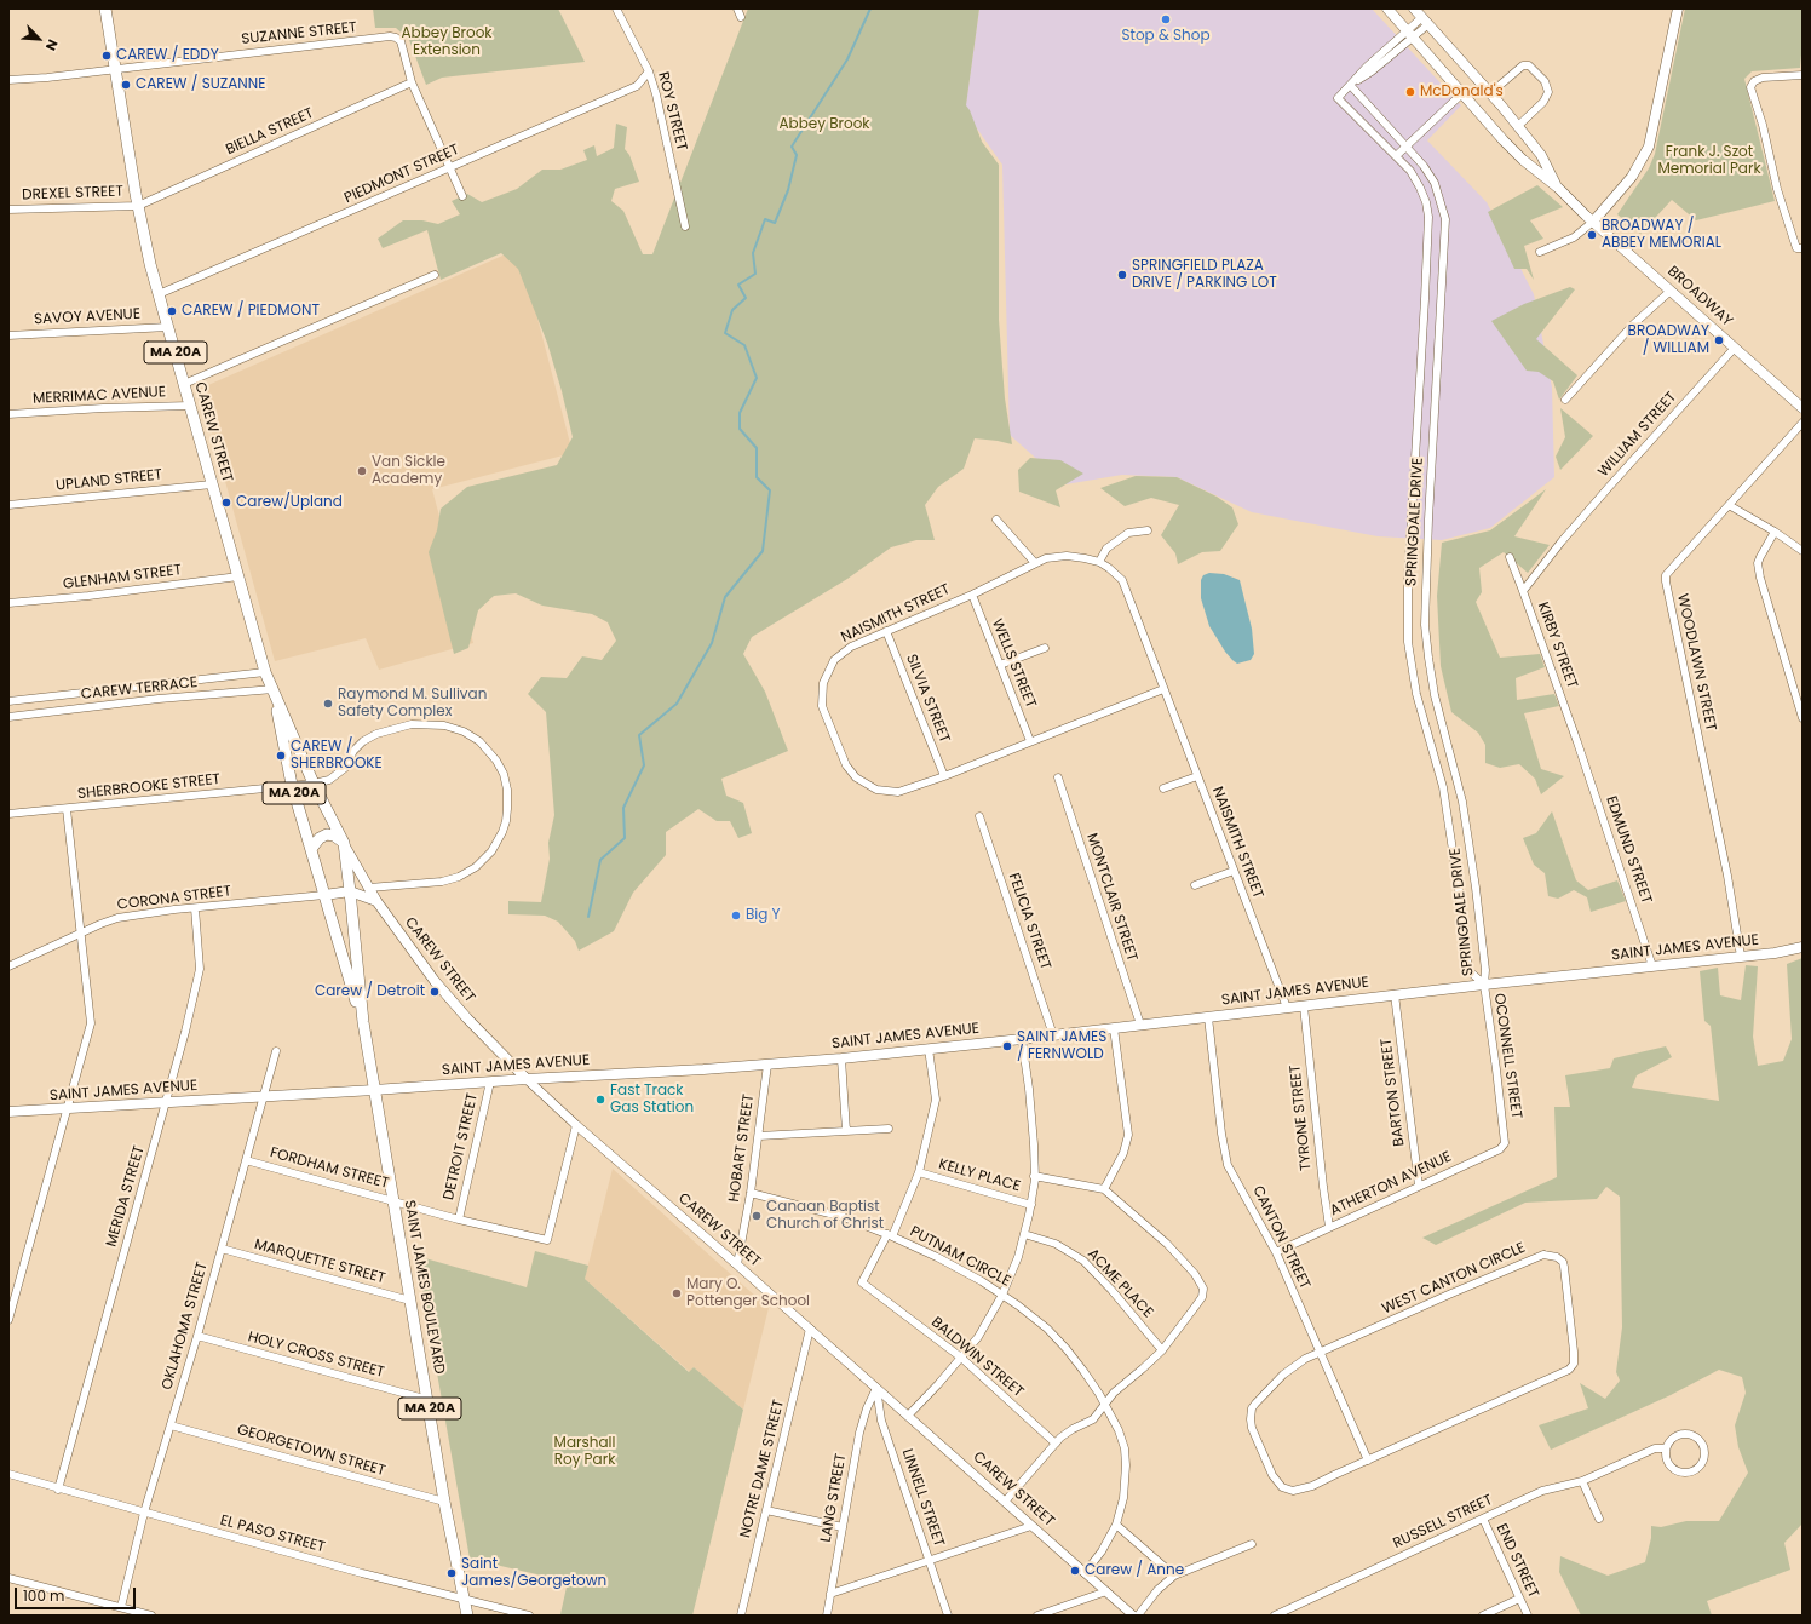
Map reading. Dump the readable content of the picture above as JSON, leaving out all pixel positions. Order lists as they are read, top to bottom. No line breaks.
{"streets":{"main road":["BROADWAY","MA 20A","CAREW STREET","SAINT JAMES AVENUE","SAINT JAMES BOULEVARD"],"street":["SUZANNE STREET","ROY STREET","BIELLA STREET","PIEDMONT STREET","DREXEL STREET","SAVOY AVENUE","MERRIMAC AVENUE","WILLIAM STREET","UPLAND STREET","SPRINGDALE DRIVE","GLENHAM STREET","NAISMITH STREET","KIRBY STREET","WOODLAWN STREET","WELLS STREET","CAREW TERRACE","SILVIA STREET","SHERBROOKE STREET","EDMUND STREET","MONTCLAIR STREET","CORONA STREET","FELICIA STREET","OCONNELL STREET","BARTON STREET","TYRONE STREET","DETROIT STREET","HOBART STREET","FORDHAM STREET","KELLY PLACE","ATHERTON AVENUE","MERIDA STREET","CANTON STREET","PUTNAM CIRCLE","MARQUETTE STREET","WEST CANTON CIRCLE","ACME PLACE","OKLAHOMA STREET","HOLY CROSS STREET","BALDWIN STREET","GEORGETOWN STREET","NOTRE DAME STREET","LANG STREET","LINNELL STREET","RUSSELL STREET","EL PASO STREET","END STREET"]},"crossings":[["SUZANNE STREET","BIELLA STREET"],["SUZANNE STREET","CAREW STREET"],["ROY STREET","PIEDMONT STREET"],["BIELLA STREET","DREXEL STREET"],["BIELLA STREET","CAREW STREET"],["PIEDMONT STREET","CAREW STREET"],["DREXEL STREET","CAREW STREET"],["BROADWAY","WILLIAM STREET"],["SAVOY AVENUE","CAREW STREET"],["MERRIMAC AVENUE","CAREW STREET"],["CAREW STREET","UPLAND STREET"],["CAREW STREET","GLENHAM STREET"],["CAREW STREET","CAREW TERRACE"],["CAREW STREET","SHERBROOKE STREET"],["CAREW STREET","CORONA STREET"],["CAREW STREET","SAINT JAMES AVENUE"],["CAREW STREET","HOBART STREET"],["CAREW STREET","FORDHAM STREET"],["CAREW STREET","PUTNAM CIRCLE"],["CAREW STREET","SAINT JAMES BOULEVARD"],["CAREW STREET","NOTRE DAME STREET"],["CAREW STREET","LANG STREET"],["CAREW STREET","LINNELL STREET"],["WILLIAM STREET","KIRBY STREET"],["SPRINGDALE DRIVE","SAINT JAMES AVENUE"],["SPRINGDALE DRIVE","OCONNELL STREET"],["NAISMITH STREET","WELLS STREET"],["NAISMITH STREET","SILVIA STREET"],["NAISMITH STREET","SAINT JAMES AVENUE"],["KIRBY STREET","EDMUND STREET"],["WOODLAWN STREET","SAINT JAMES AVENUE"],["EDMUND STREET","SAINT JAMES AVENUE"],["MONTCLAIR STREET","SAINT JAMES AVENUE"],["CORONA STREET","MERIDA STREET"],["CORONA STREET","SAINT JAMES BOULEVARD"],["FELICIA STREET","SAINT JAMES AVENUE"],["SAINT JAMES AVENUE","OCONNELL STREET"],["SAINT JAMES AVENUE","BARTON STREET"],["SAINT JAMES AVENUE","TYRONE STREET"],["SAINT JAMES AVENUE","DETROIT STREET"],["SAINT JAMES AVENUE","HOBART STREET"],["SAINT JAMES AVENUE","MERIDA STREET"],["SAINT JAMES AVENUE","CANTON STREET"],["SAINT JAMES AVENUE","SAINT JAMES BOULEVARD"],["SAINT JAMES AVENUE","OKLAHOMA STREET"],["OCONNELL STREET","ATHERTON AVENUE"],["BARTON STREET","ATHERTON AVENUE"],["TYRONE STREET","ATHERTON AVENUE"],["DETROIT STREET","FORDHAM STREET"],["HOBART STREET","PUTNAM CIRCLE"],["FORDHAM STREET","SAINT JAMES BOULEVARD"],["FORDHAM STREET","OKLAHOMA STREET"],["ATHERTON AVENUE","CANTON STREET"],["MERIDA STREET","EL PASO STREET"],["CANTON STREET","WEST CANTON CIRCLE"],["PUTNAM CIRCLE","BALDWIN STREET"],["MARQUETTE STREET","SAINT JAMES BOULEVARD"],["MARQUETTE STREET","OKLAHOMA STREET"],["SAINT JAMES BOULEVARD","HOLY CROSS STREET"],["SAINT JAMES BOULEVARD","GEORGETOWN STREET"],["SAINT JAMES BOULEVARD","EL PASO STREET"],["OKLAHOMA STREET","HOLY CROSS STREET"],["OKLAHOMA STREET","GEORGETOWN STREET"],["OKLAHOMA STREET","EL PASO STREET"],["LANG STREET","LINNELL STREET"],["RUSSELL STREET","END STREET"]],"parks":["Abbey Brook Extension","Abbey Brook","Frank J. Szot Memorial Park","Marshall Roy Park"],"places":["Stop & Shop","CAREW / EDDY","CAREW / SUZANNE","McDonald's","BROADWAY / ABBEY MEMORIAL","SPRINGFIELD PLAZA DRIVE / PARKING LOT","CAREW / PIEDMONT","BROADWAY / WILLIAM","Van Sickle Academy","Carew/Upland","Raymond M. Sullivan Safety Complex","CAREW / SHERBROOKE","Big Y","Carew / Detroit","SAINT JAMES / FERNWOLD","Fast Track Gas Station","Canaan Baptist Church of Christ","Mary O. Pottenger School","Carew / Anne","Saint James/Georgetown"],"scale_bar":"100 m","north":"bottom right"}
